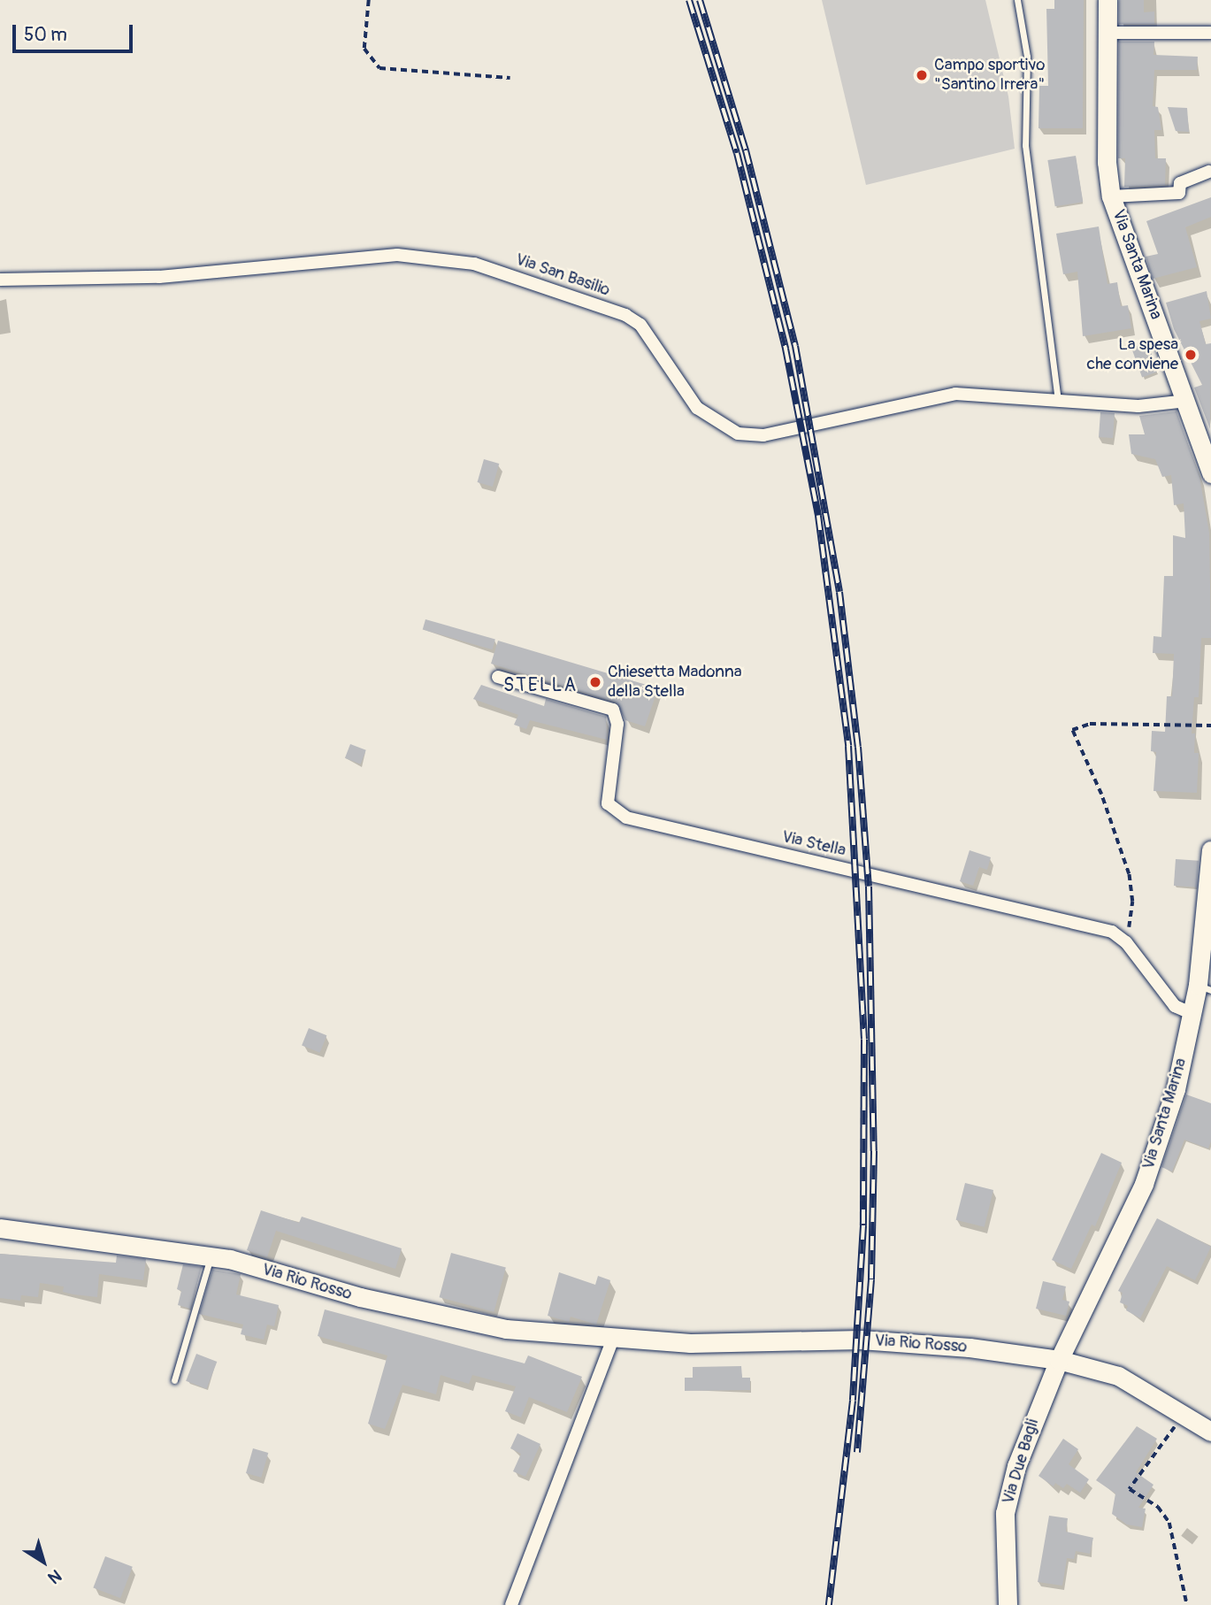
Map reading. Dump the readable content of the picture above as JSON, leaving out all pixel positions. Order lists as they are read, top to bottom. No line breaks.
{"streets":{"street":["Via Santa Marina","Via San Basilio","Via Stella","Via Rio Rosso","Via Due Bagli"]},"crossings":[["Via Santa Marina","Via San Basilio"],["Via Santa Marina","Via Stella"],["Via Santa Marina","Via Rio Rosso"],["Via Santa Marina","Via Due Bagli"],["Via Rio Rosso","Via Due Bagli"]],"districts":["STELLA"],"places":["Campo sportivo \"Santino Irrera\"","La spesa che conviene","Chiesetta Madonna della Stella"],"scale_bar":"50 m","north":"bottom right"}
